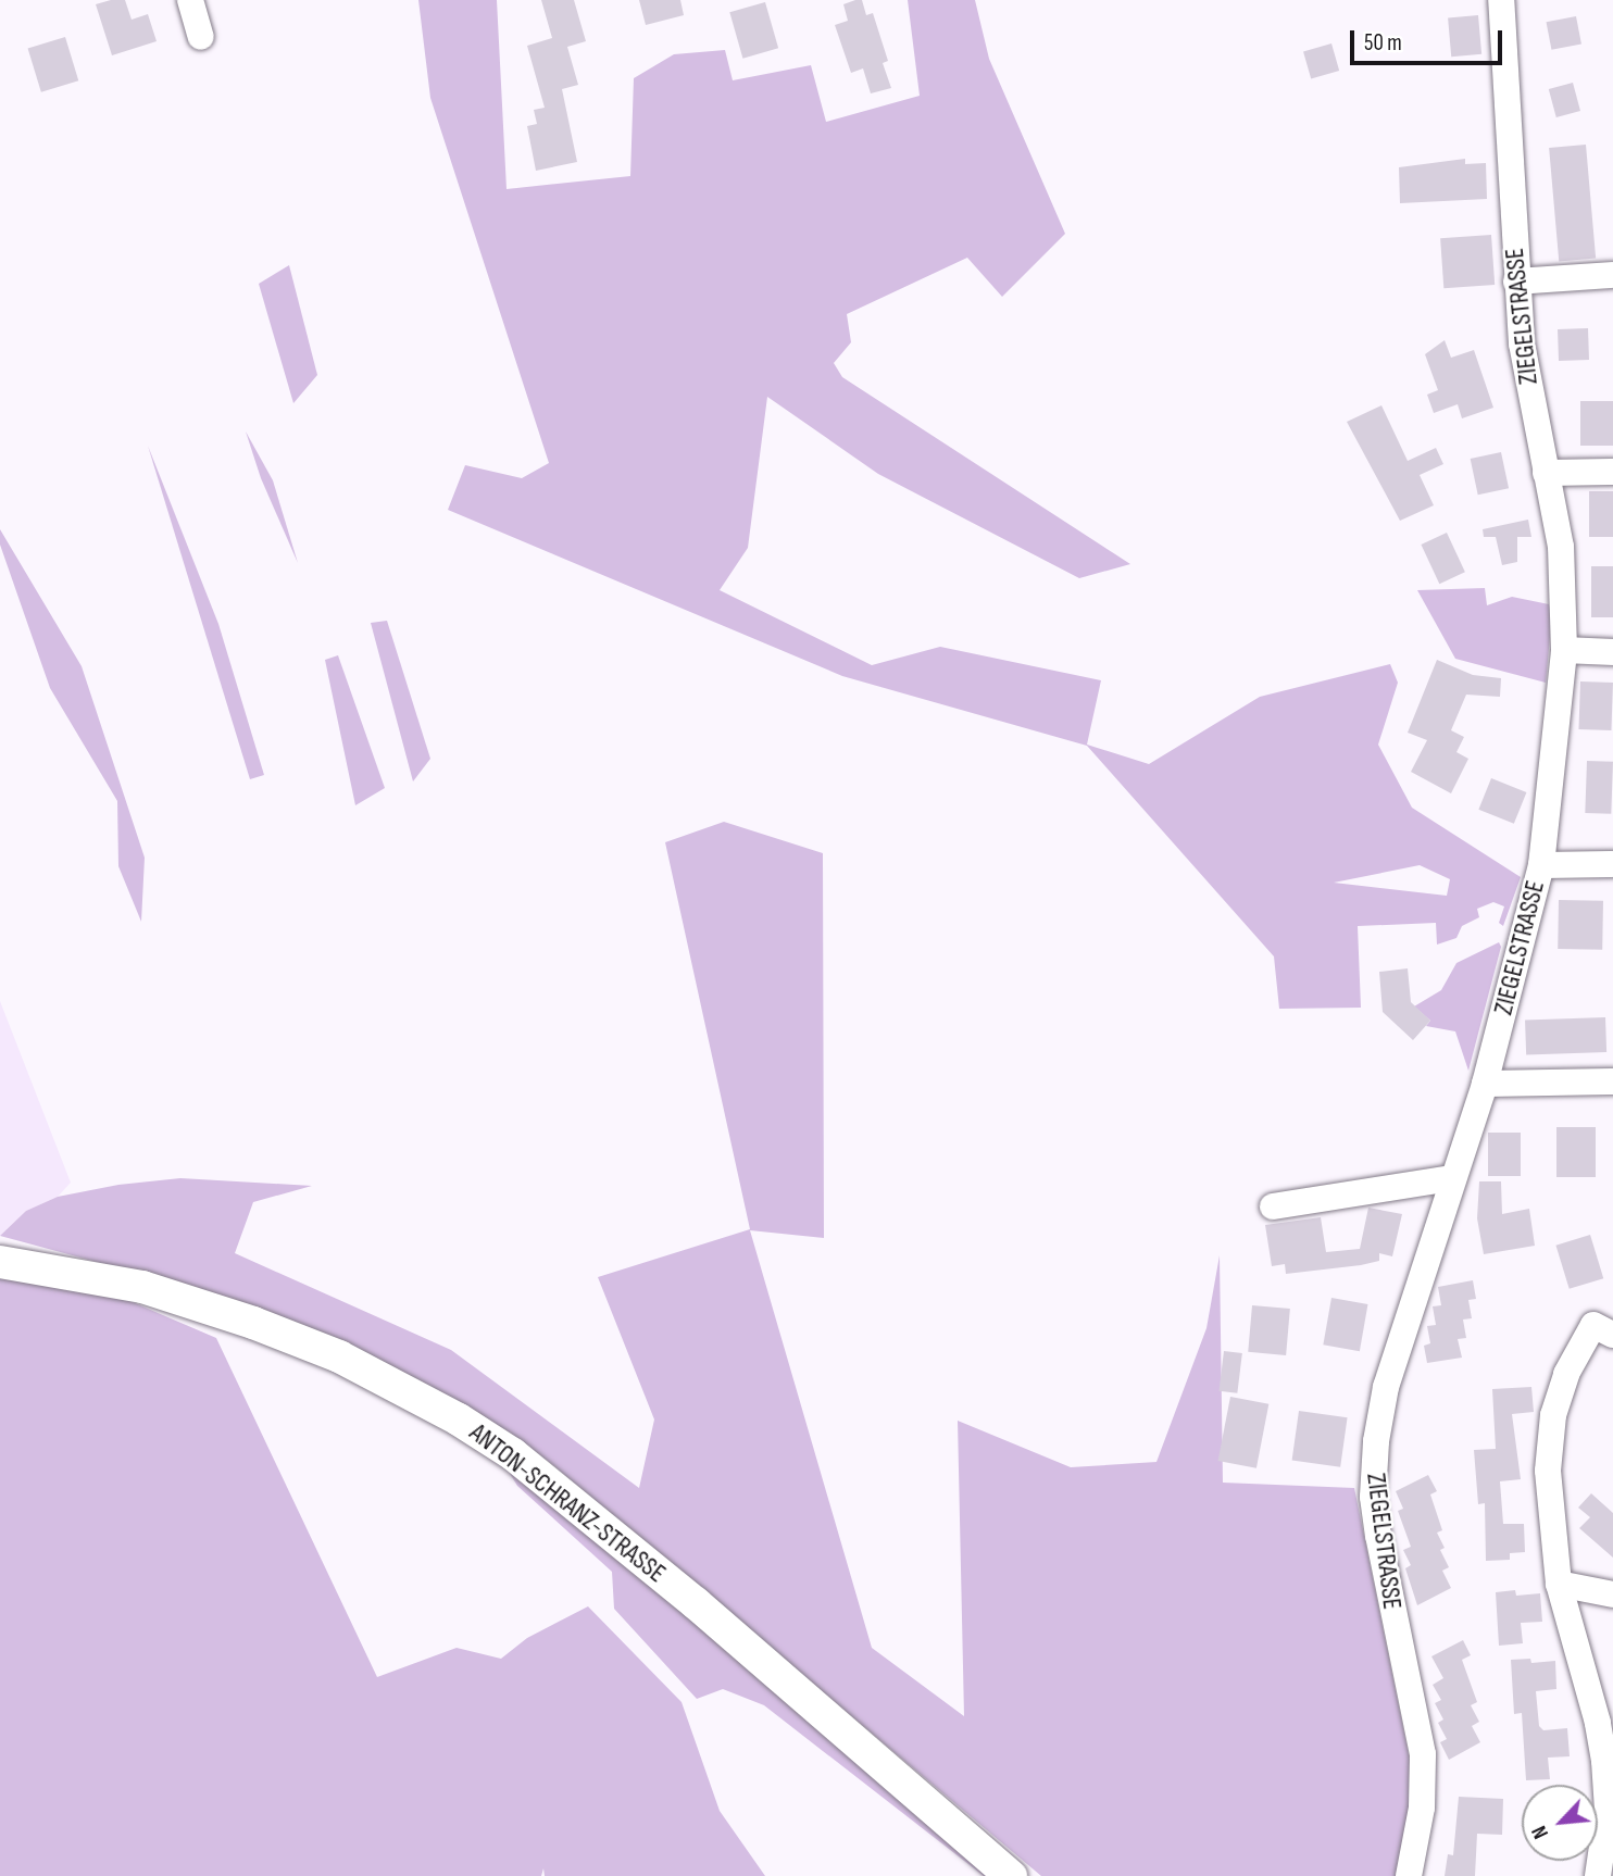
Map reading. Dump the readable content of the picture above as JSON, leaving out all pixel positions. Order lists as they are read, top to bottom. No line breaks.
{"streets":{"main road":["ANTON-SCHRANZ-STRASSE"],"street":["ZIEGELSTRASSE"]},"scale_bar":"50 m","north":"bottom left"}
